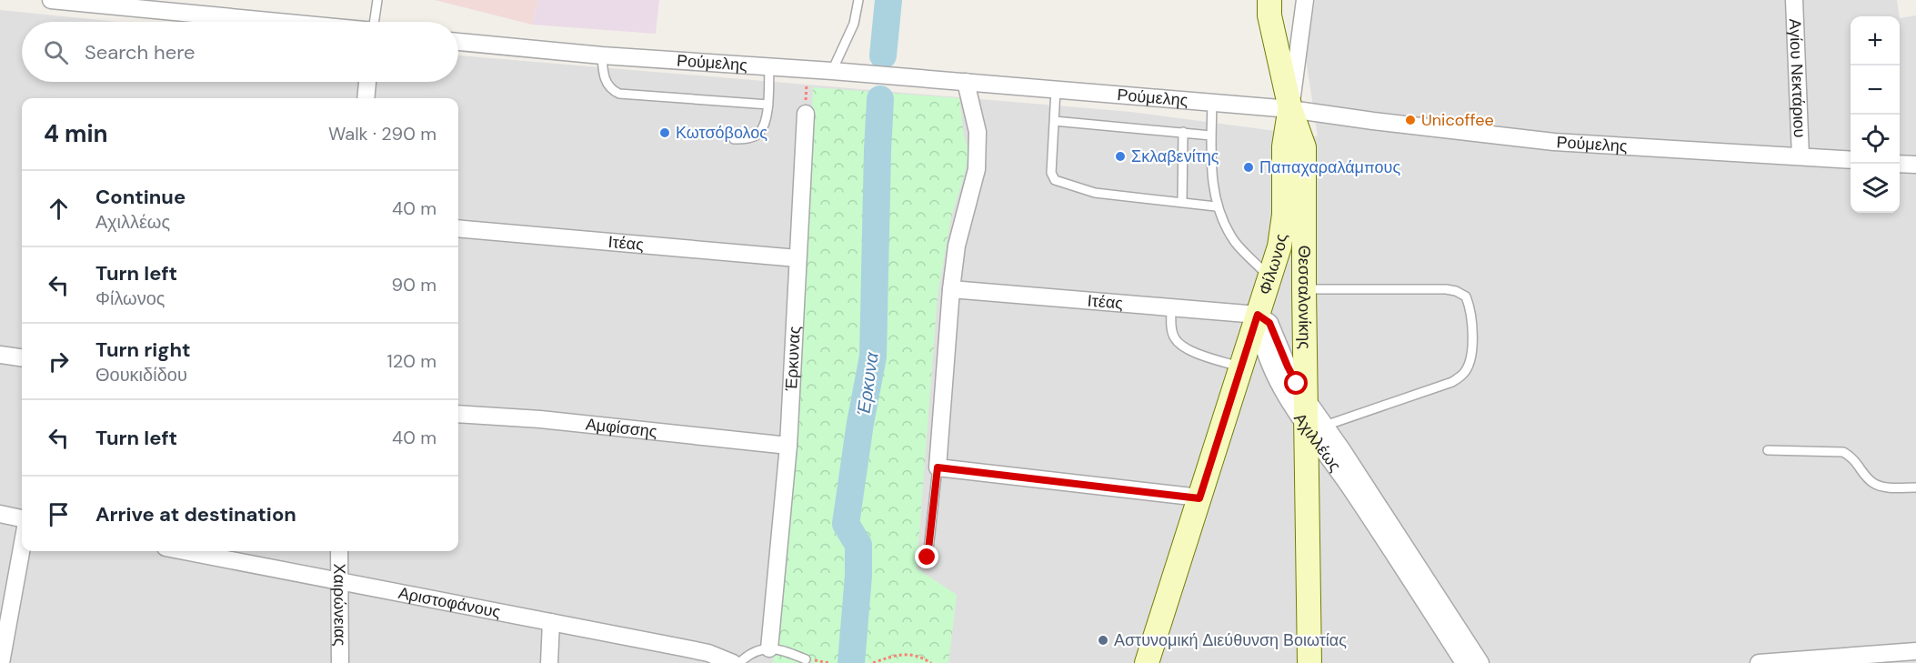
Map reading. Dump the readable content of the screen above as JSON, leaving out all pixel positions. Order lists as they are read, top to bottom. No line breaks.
{"streets":{"main road":["Φίλωνος","Θεσσαλονίκης"],"street":["Ρούμελης","Αγίου Νεκτάριου","Ιτέας","Έρκυνας","Αμφίσσης","Αχιλλέως","Αριστοφάνους","Χαιρώνειας"]},"crossings":[["Ρούμελης","Αγίου Νεκτάριου"],["Ρούμελης","Φίλωνος"],["Ρούμελης","Θεσσαλονίκης"],["Ιτέας","Φίλωνος"],["Ιτέας","Έρκυνας"],["Ιτέας","Αχιλλέως"],["Φίλωνος","Θεσσαλονίκης"],["Φίλωνος","Αχιλλέως"],["Θεσσαλονίκης","Αχιλλέως"],["Έρκυνας","Αμφίσσης"],["Αριστοφάνους","Χαιρώνειας"]],"water":["Έρκυνα"],"places":["Unicoffee","Κωτσόβολος","Σκλαβενίτης","Παπαχαραλάμπους","Αστυνομική Διεύθυνση Βοιωτίας"],"page":{"map_buttons":["+","−"],"search":"Search here","heading":["4 min","Walk · 290 m"],"list":[["Continue","Αχιλλέως","40 m"],["Turn left","Φίλωνος","90 m"],["Turn right","Θουκιδίδου","120 m"],["Turn left","40 m"],"Arrive at destination"]}}
